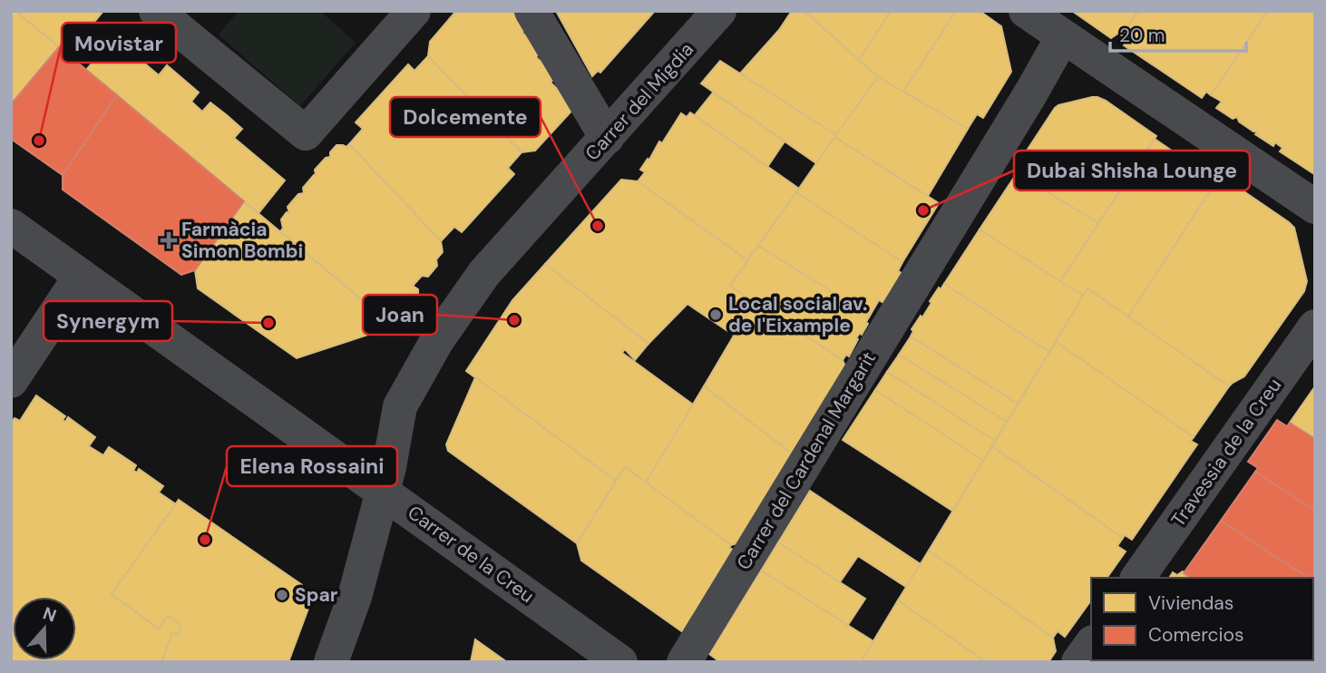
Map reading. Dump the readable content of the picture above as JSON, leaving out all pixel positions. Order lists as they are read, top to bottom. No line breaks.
{"streets":{"street":["Carrer del Migdia","Travessia de la Creu","Carrer del Cardenal Margarit","Carrer de la Creu"]},"crossings":[["Carrer del Migdia","Carrer de la Creu"]],"places":{"other":["Movistar","Dubai Shisha Lounge","Dolcemente","Local social av. de l'Eixample","Joan","Synergym","Elena Rossaini","Spar"],"health":["Farmàcia Simon Bombi"]},"legend":["Viviendas","Comercios"],"scale_bar":"20 m","north":"top"}
